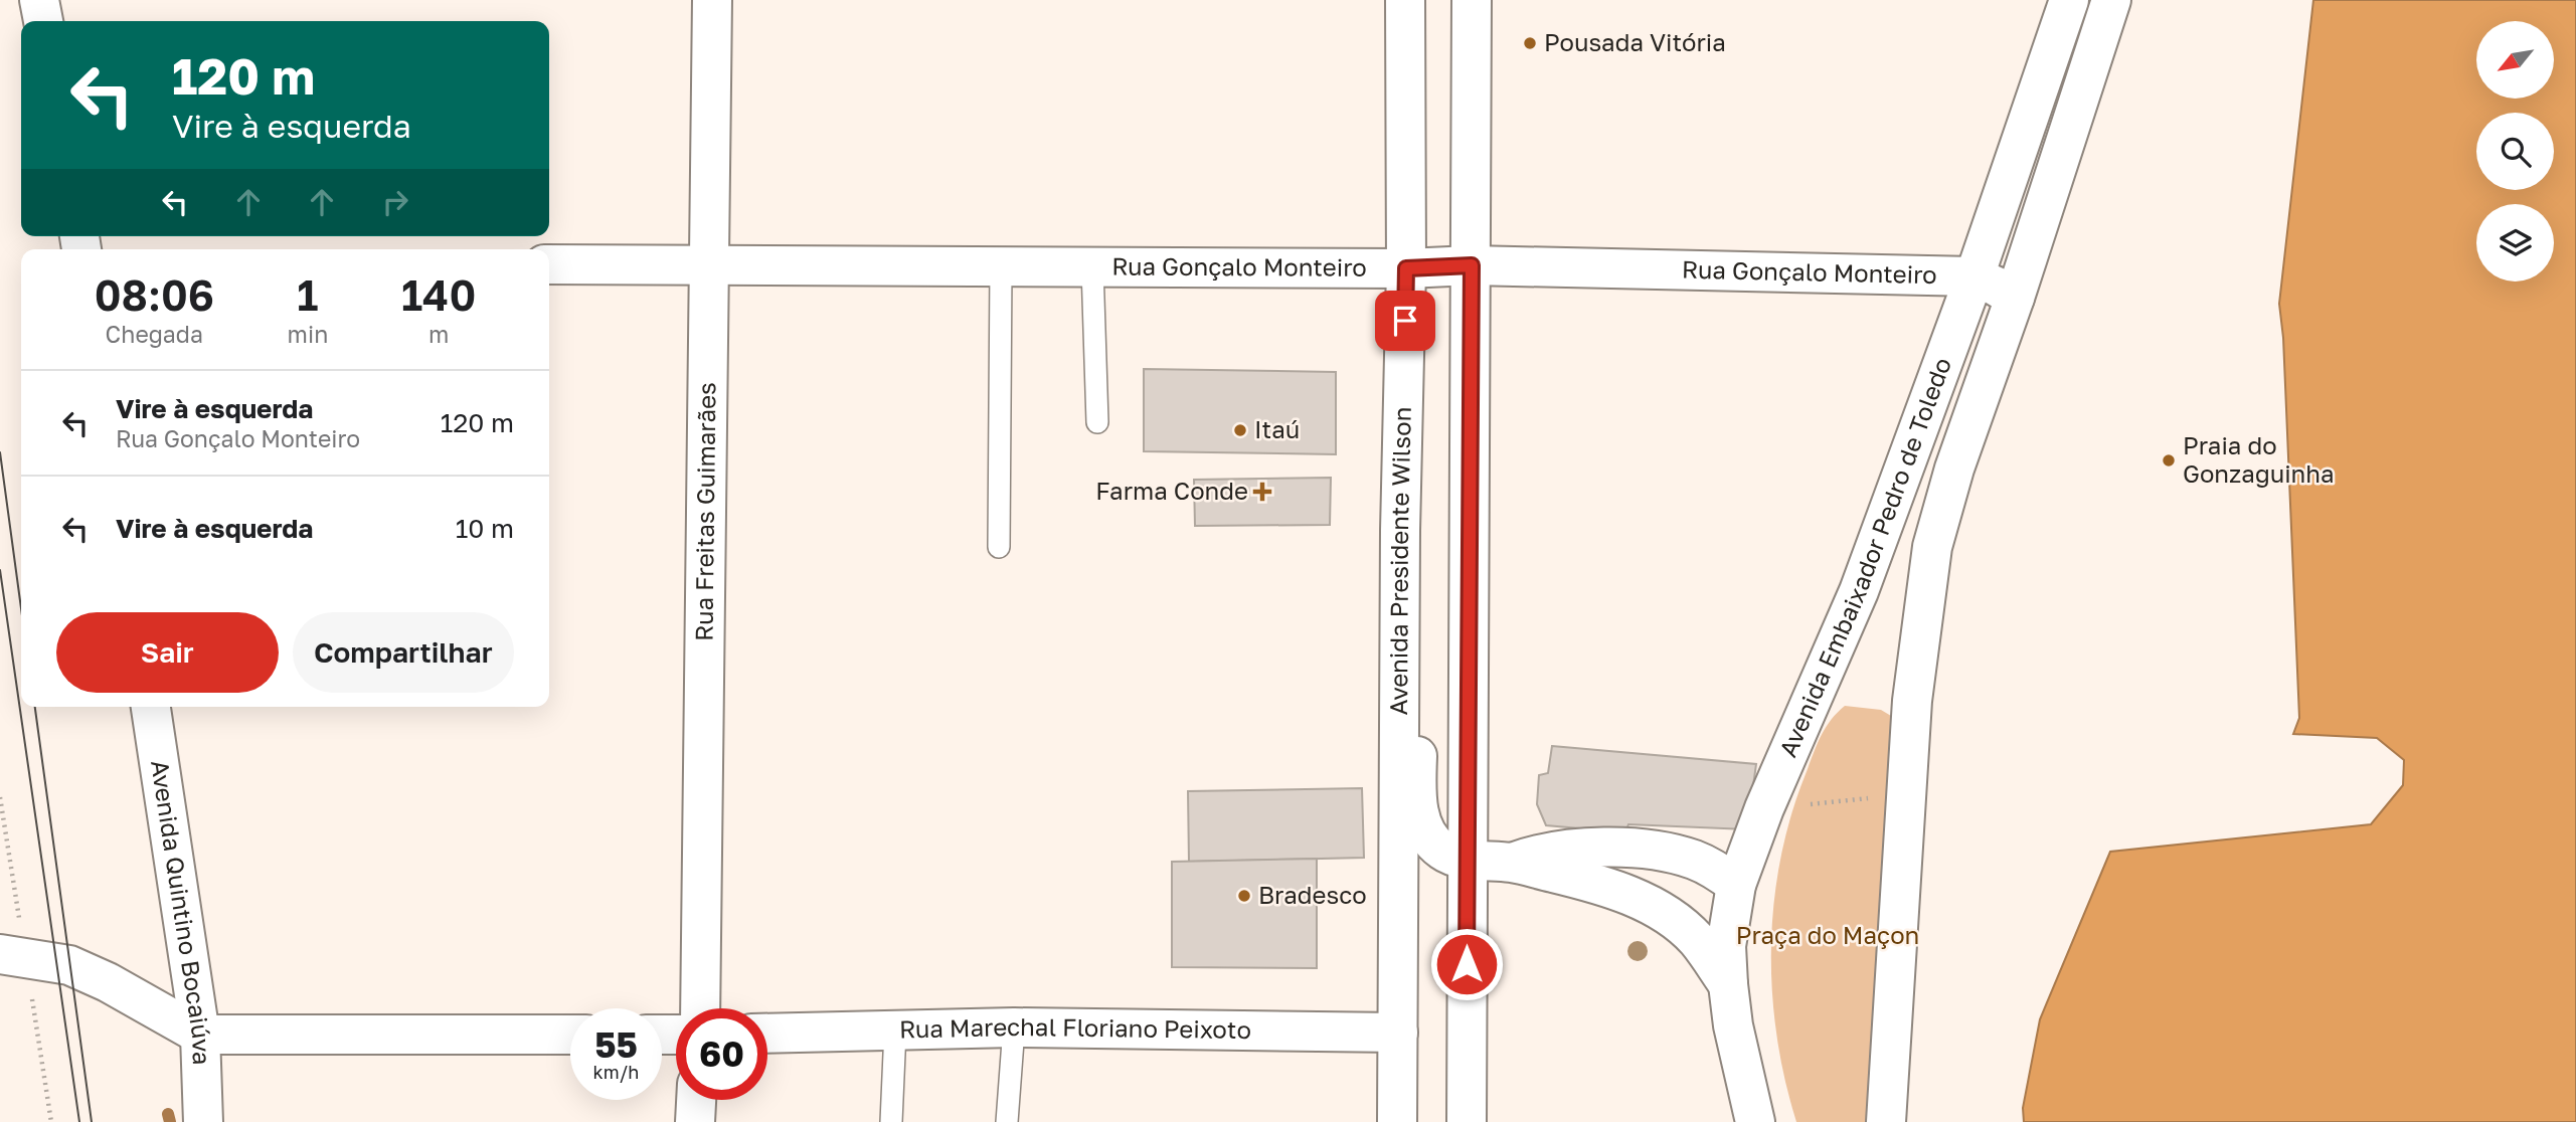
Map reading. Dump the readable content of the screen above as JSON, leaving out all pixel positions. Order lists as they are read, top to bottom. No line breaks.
{"streets":{"main road":["Rua Gonçalo Monteiro","Rua Freitas Guimarães","Avenida Embaixador Pedro de Toledo","Avenida Presidente Wilson","Avenida Quintino Bocaiúva","Rua Marechal Floriano Peixoto"]},"crossings":[["Rua Gonçalo Monteiro","Rua Freitas Guimarães"],["Rua Gonçalo Monteiro","Avenida Embaixador Pedro de Toledo"],["Rua Gonçalo Monteiro","Avenida Presidente Wilson"],["Avenida Presidente Wilson","Rua Marechal Floriano Peixoto"]],"parks":["Praça do Maçon"],"places":{"other":["Pousada Vitória","Itaú","Praia do Gonzaguinha","Bradesco"],"health":["Farma Conde"]},"north":"bottom left","page":{"turn":["120 m","Vire à esquerda"],"eta":["08:06","Chegada","1","min","140","m"],"list":[{"name":"Vire à esquerda","note":"Rua Gonçalo Monteiro","value":"120 m"},{"name":"Vire à esquerda","value":"10 m"}],"buttons":["Sair","Compartilhar"],"speed":"55 km/h","limit":"60"}}
